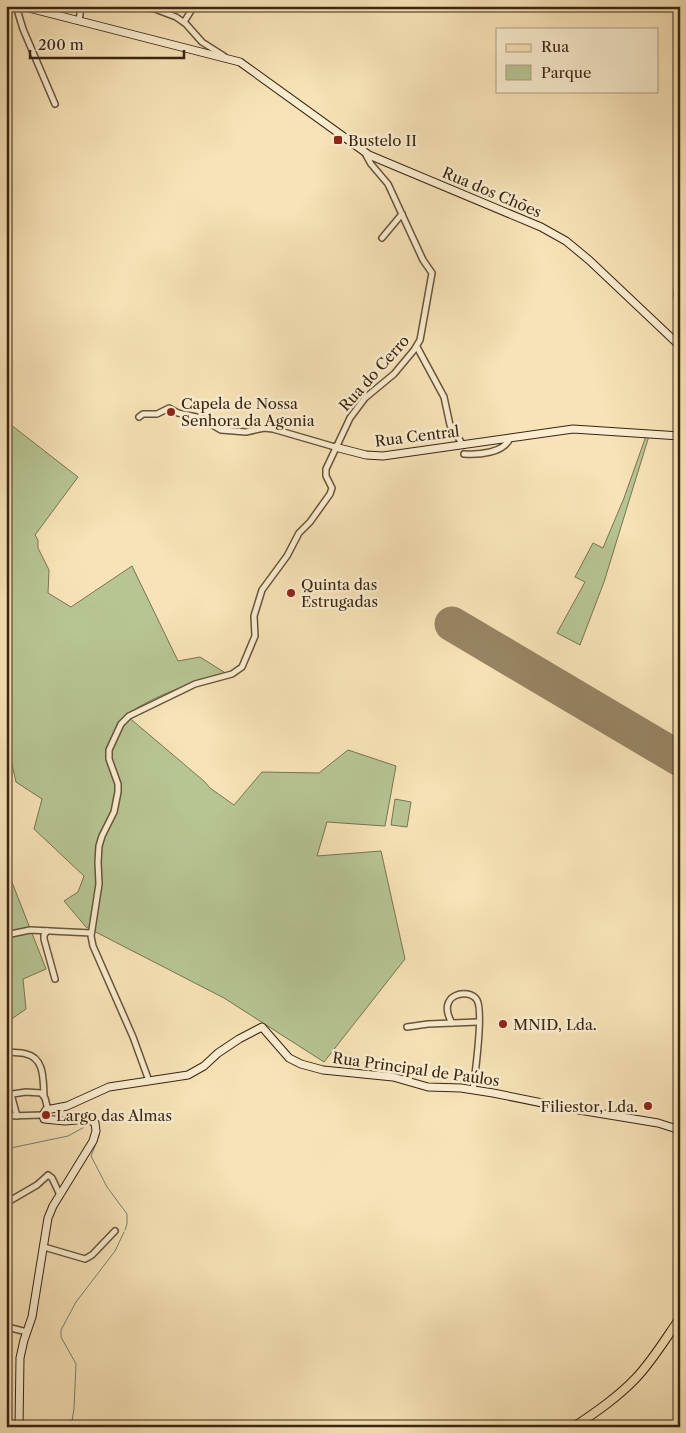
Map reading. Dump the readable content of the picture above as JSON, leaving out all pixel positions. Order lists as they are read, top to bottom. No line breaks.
{"streets":{"street":["Rua dos Chões","Rua do Cerro","Rua Central","Rua Principal de Paúlos"]},"crossings":[["Rua dos Chões","Rua do Cerro"],["Rua do Cerro","Rua Central"]],"places":{"transit":["Bustelo II"],"other":["Capela de Nossa Senhora da Agonia","Quinta das Estrugadas","MNID, Lda.","Filiestor, Lda.","Largo das Almas"]},"legend":["Rua","Parque"],"scale_bar":"200 m"}
